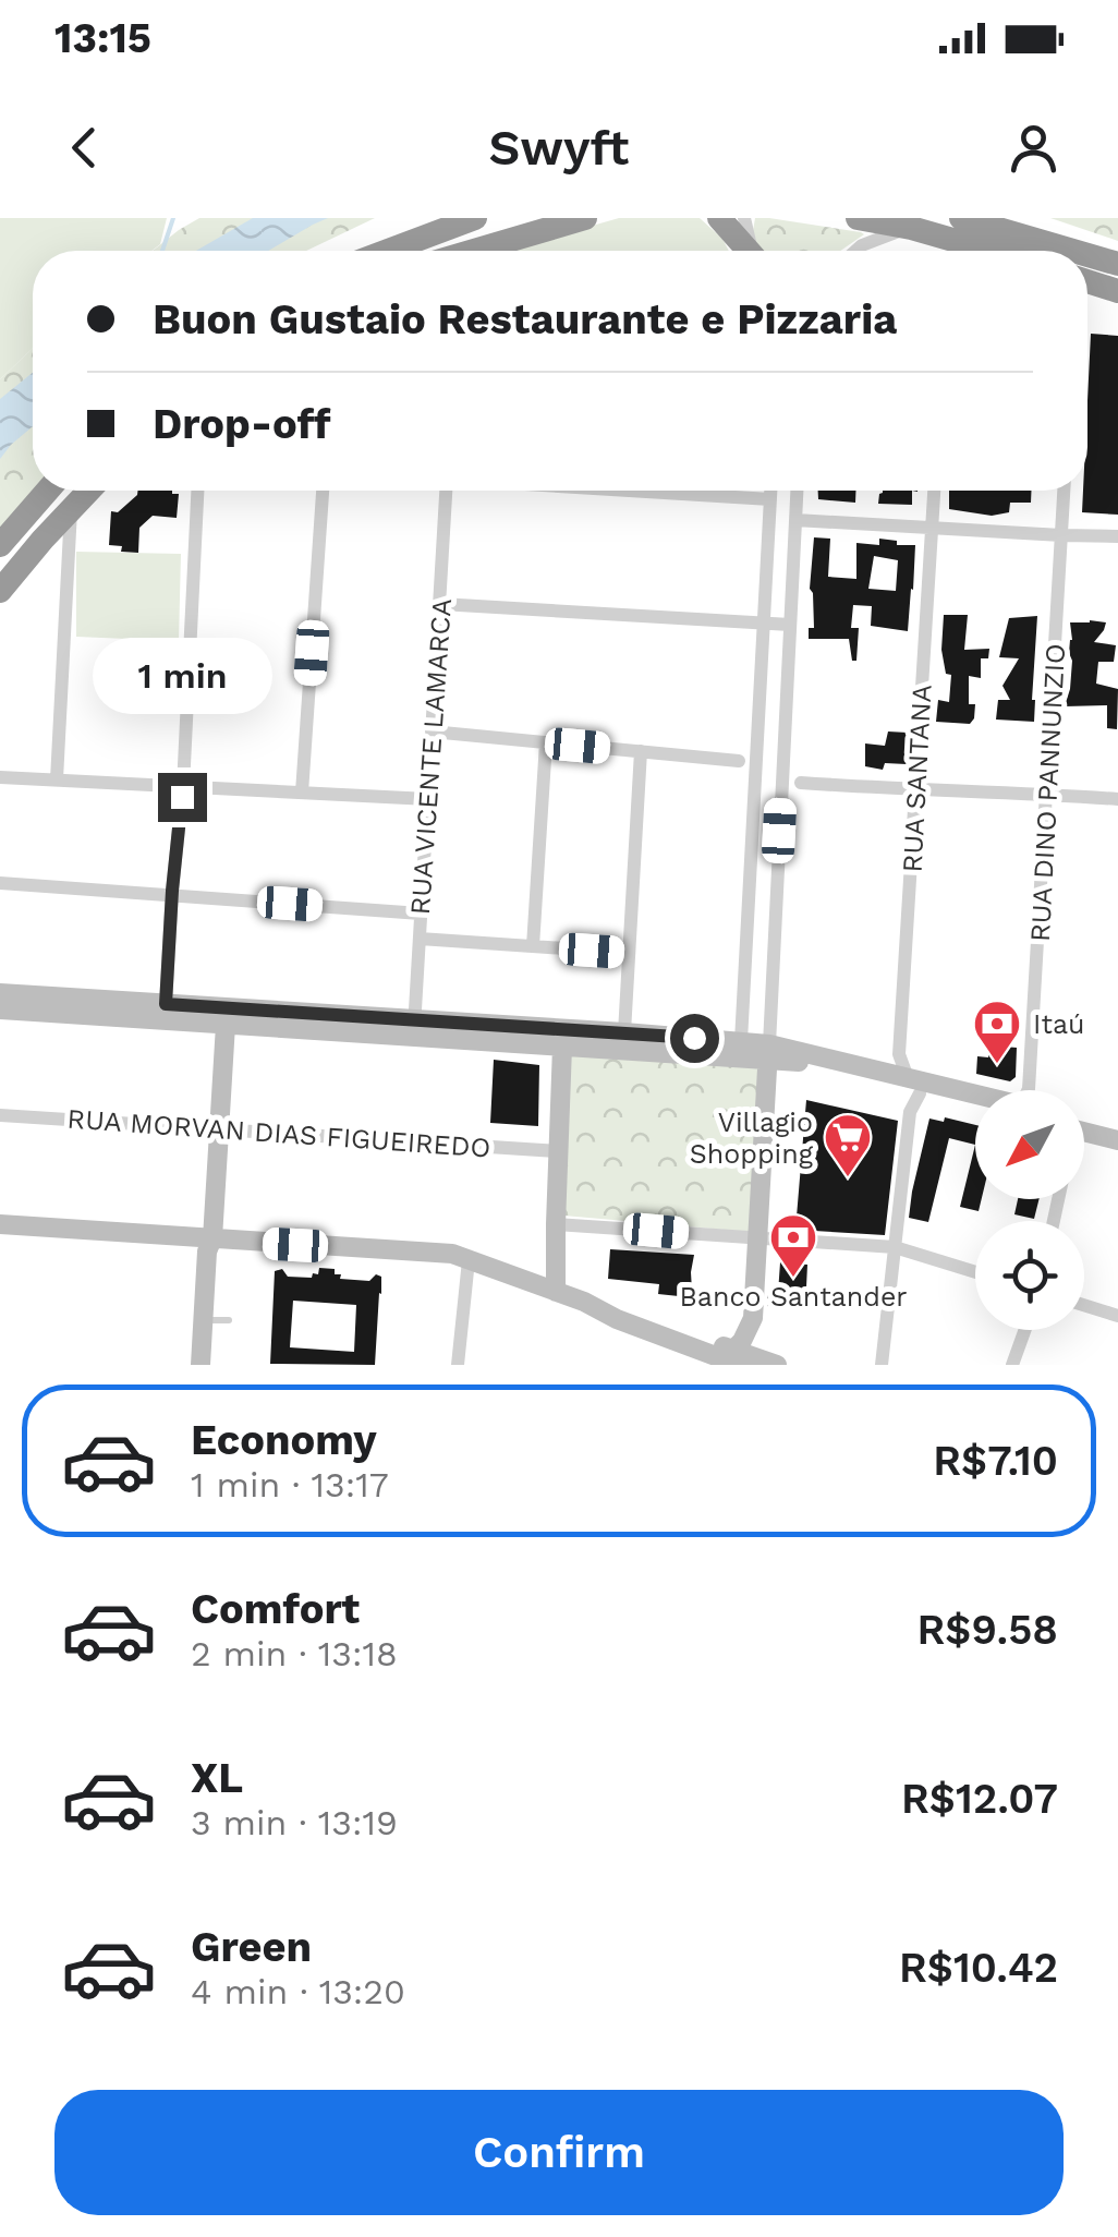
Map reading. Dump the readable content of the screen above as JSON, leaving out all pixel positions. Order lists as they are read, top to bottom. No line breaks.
{"streets":{"street":["RUA VICENTE LAMARCA","RUA SANTANA","RUA DINO PANNUNZIO","RUA MORVAN DIAS FIGUEIREDO"]},"places":{"bank":["Itaú","Banco Santander"],"supermarket":["Villagio Shopping"]},"north":"bottom left","page":{"status":"13:15","header":"Swyft","banner":["Buon Gustaio Restaurante e Pizzaria","Drop-off"],"bubble":"1 min","list":[{"name":"Economy","note":"1 min · 13:17","value":"R$7.10"},{"name":"Comfort","note":"2 min · 13:18","value":"R$9.58"},{"name":"XL","note":"3 min · 13:19","value":"R$12.07"},{"name":"Green","note":"4 min · 13:20","value":"R$10.42"}],"buttons":"Confirm"}}
